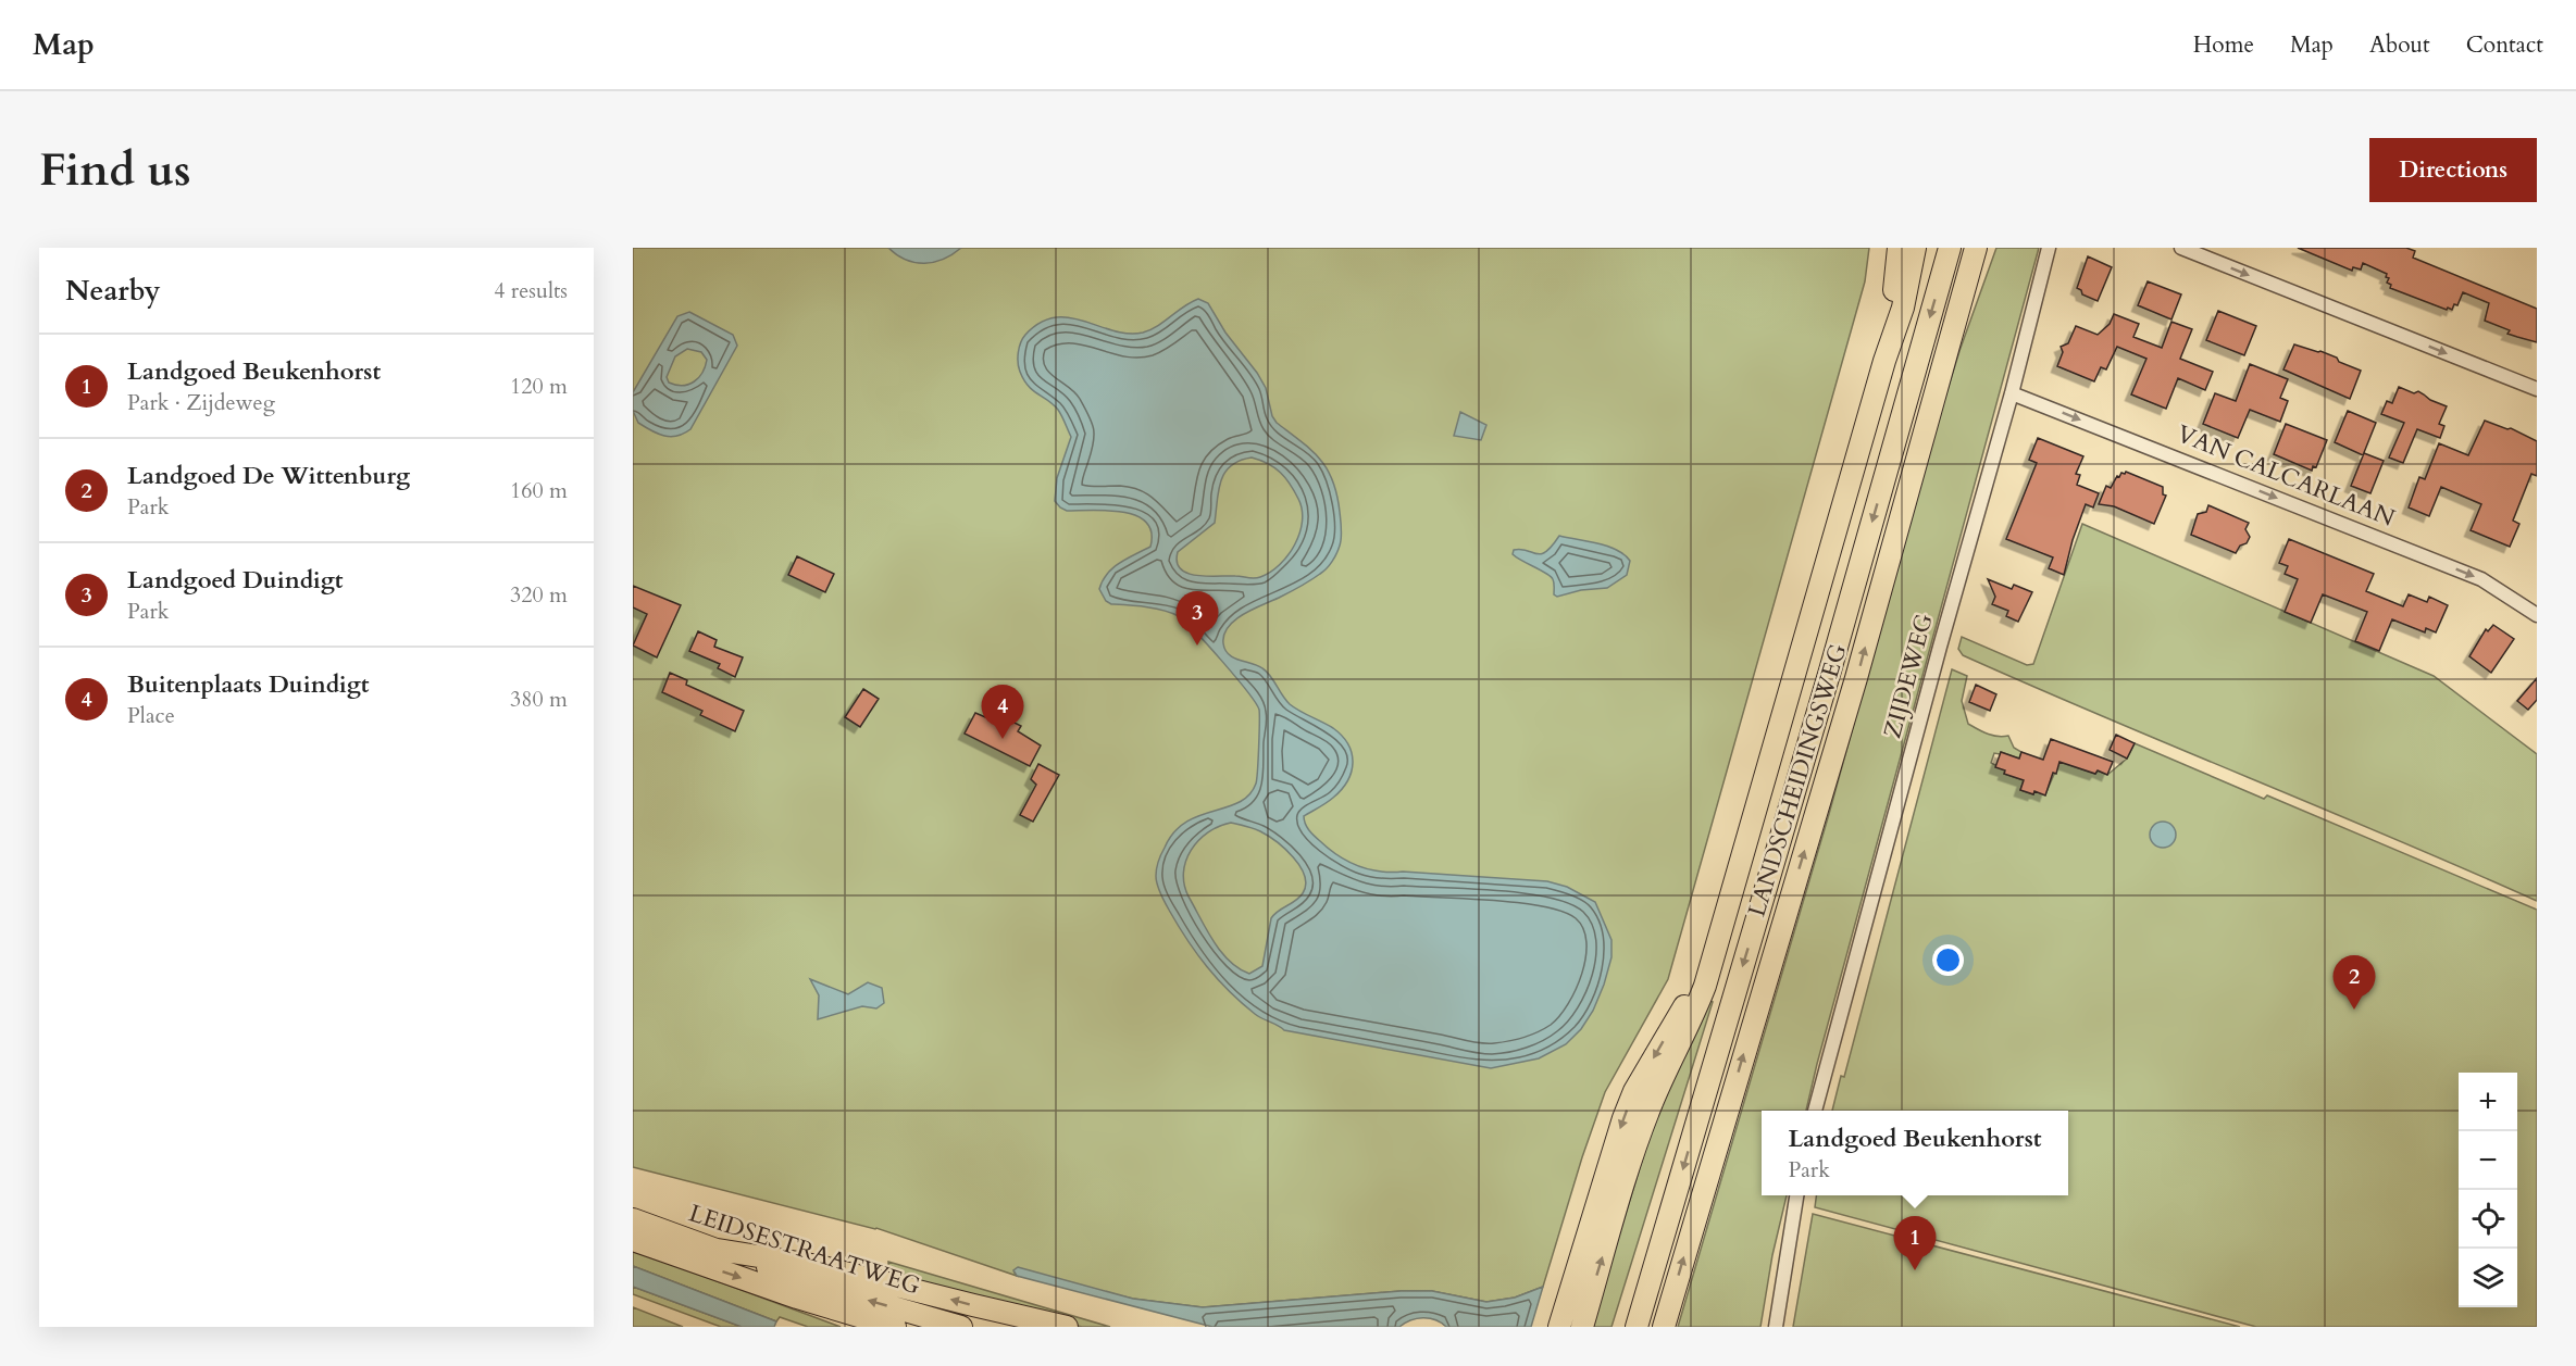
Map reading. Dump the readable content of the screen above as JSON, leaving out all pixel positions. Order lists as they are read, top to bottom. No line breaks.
{"streets":{"main road":["LANDSCHEIDINGSWEG","LEIDSESTRAATWEG"],"street":["VAN CALCARLAAN","ZIJDEWEG"]},"crossings":[["VAN CALCARLAAN","ZIJDEWEG"]],"one_way":["VAN CALCARLAAN"],"page":{"header":"Map","nav":["Home","Map","About","Contact"],"buttons":"Directions","title":"Find us","heading":["Nearby","4 results"],"list":[{"mark":"1","name":"Landgoed Beukenhorst","note":"Park · Zijdeweg","value":"120 m"},{"mark":"2","name":"Landgoed De Wittenburg","note":"Park","value":"160 m"},{"mark":"3","name":"Landgoed Duindigt","note":"Park","value":"320 m"},{"mark":"4","name":"Buitenplaats Duindigt","note":"Place","value":"380 m"}],"pins":["3","4","2","1"],"map_buttons":["+","−"],"popup":["Landgoed Beukenhorst","Park"]}}
